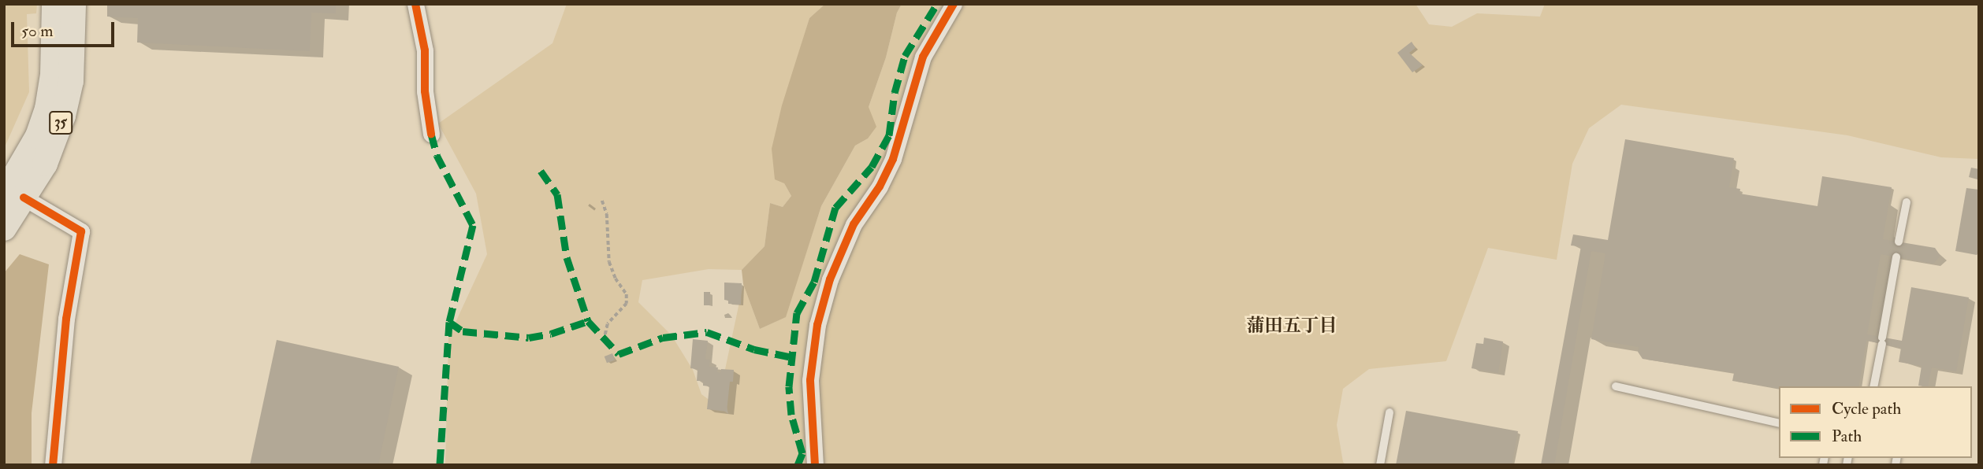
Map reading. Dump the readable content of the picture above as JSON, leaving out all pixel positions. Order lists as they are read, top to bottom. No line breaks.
{"streets":{"main road":["35"]},"districts":["蒲田五丁目"],"legend":["Cycle path","Path"],"scale_bar":"50 m"}
